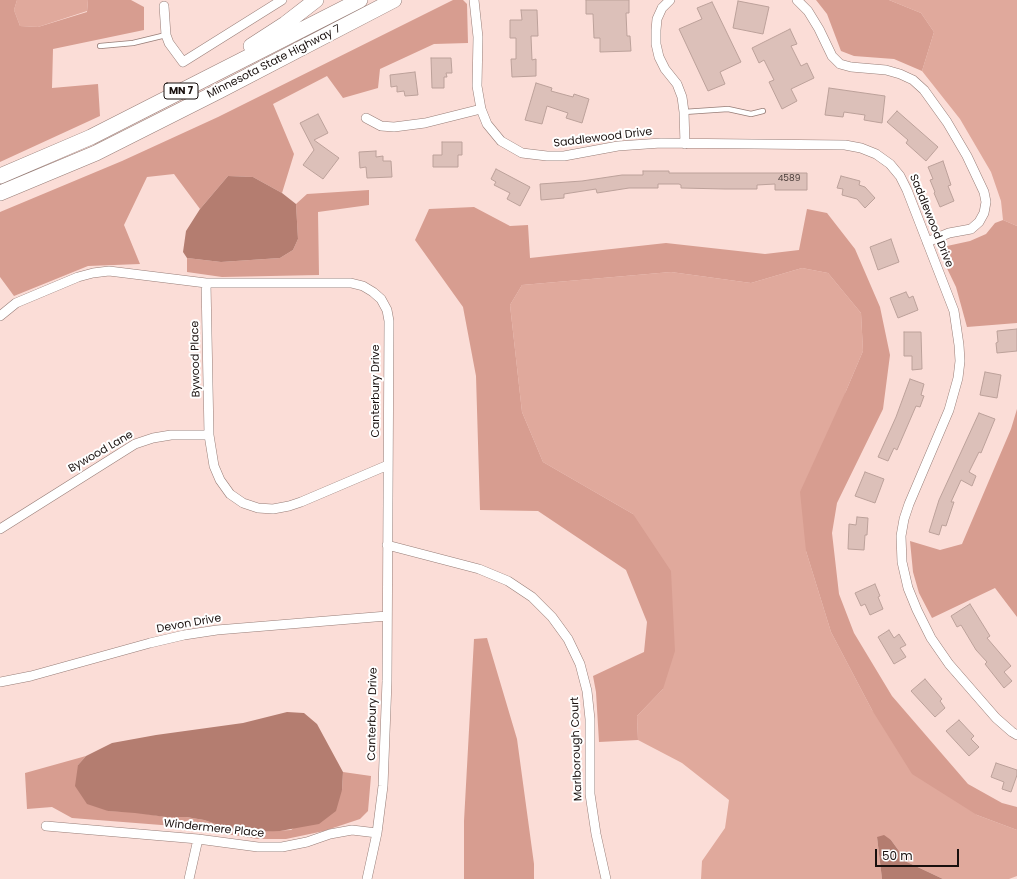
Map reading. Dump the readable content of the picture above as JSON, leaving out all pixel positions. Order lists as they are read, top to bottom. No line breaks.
{"streets":{"main road":["Minnesota State Highway 7","MN 7"],"street":["Saddlewood Drive","Bywood Place","Canterbury Drive","Bywood Lane","Devon Drive","Marlborough Court","Windermere Place"]},"crossings":[["Bywood Place","Canterbury Drive"],["Bywood Place","Bywood Lane"],["Canterbury Drive","Devon Drive"],["Canterbury Drive","Marlborough Court"],["Canterbury Drive","Windermere Place"]],"house_numbers":["4589"],"scale_bar":"50 m"}
